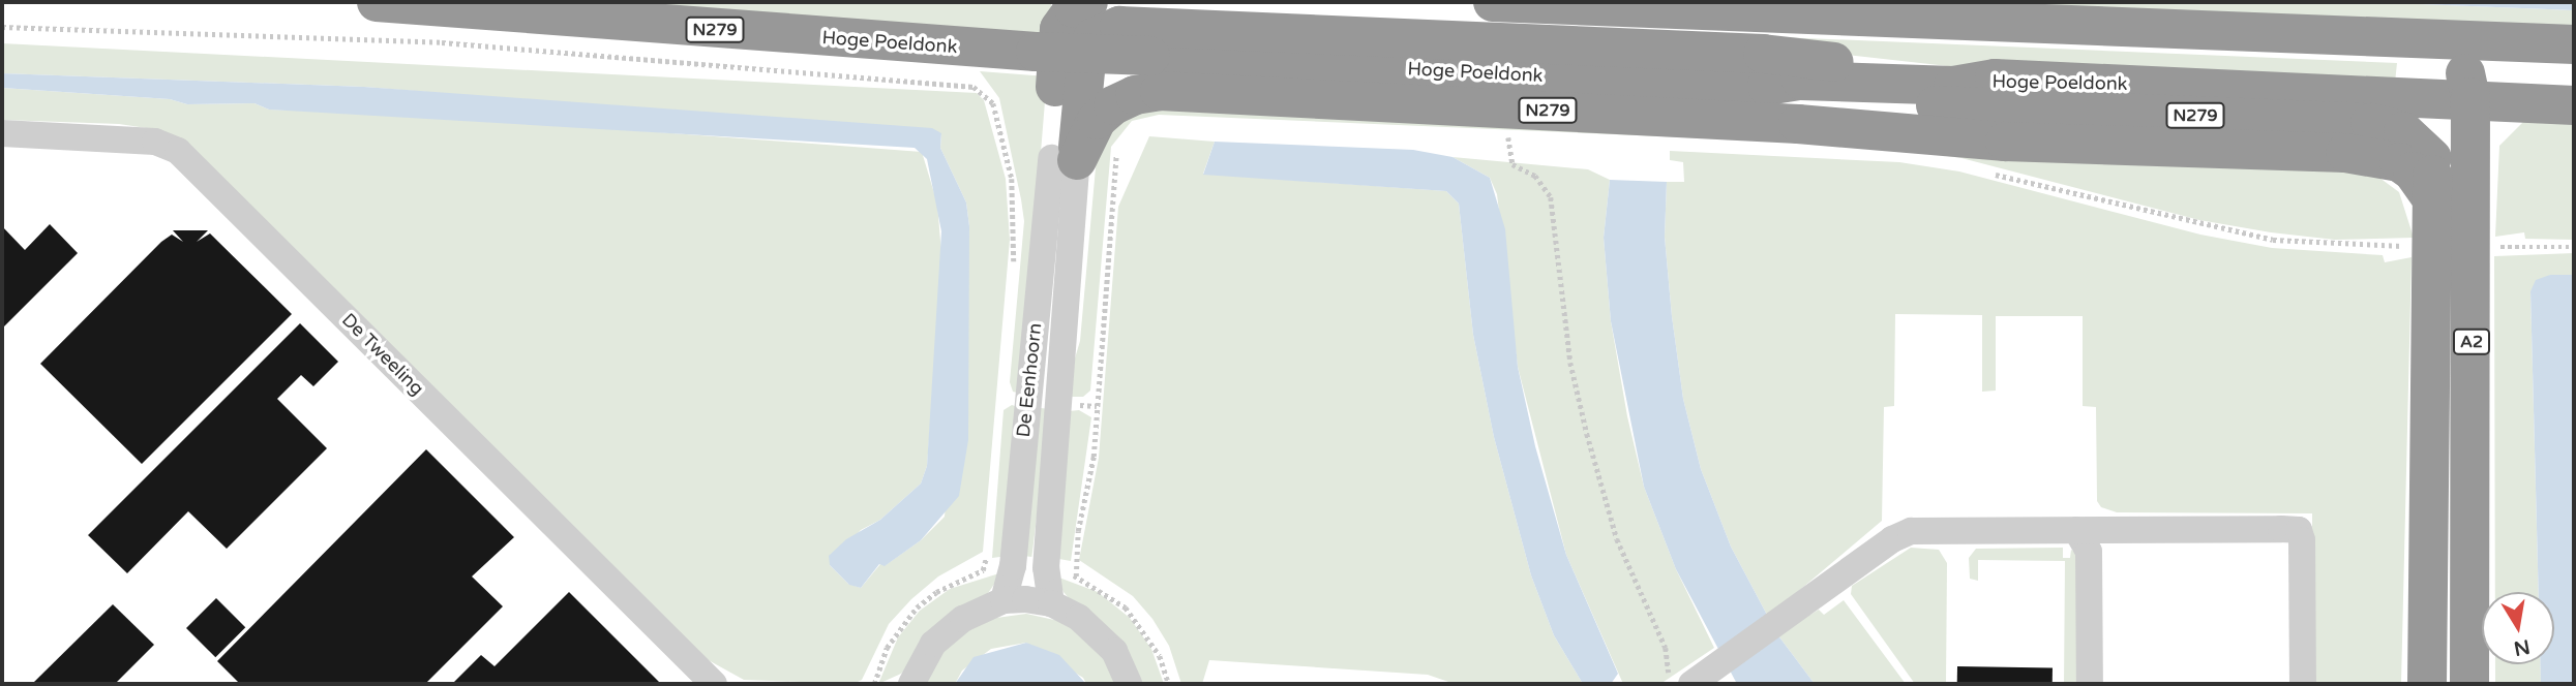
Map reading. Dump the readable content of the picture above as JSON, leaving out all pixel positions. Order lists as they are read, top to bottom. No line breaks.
{"streets":{"highway":["N279","Hoge Poeldonk","A2"],"street":["De Tweeling","De Eenhoorn"]},"crossings":[["N279","Hoge Poeldonk"],["N279","A2"],["N279","De Eenhoorn"],["Hoge Poeldonk","A2"]],"north":"bottom"}
